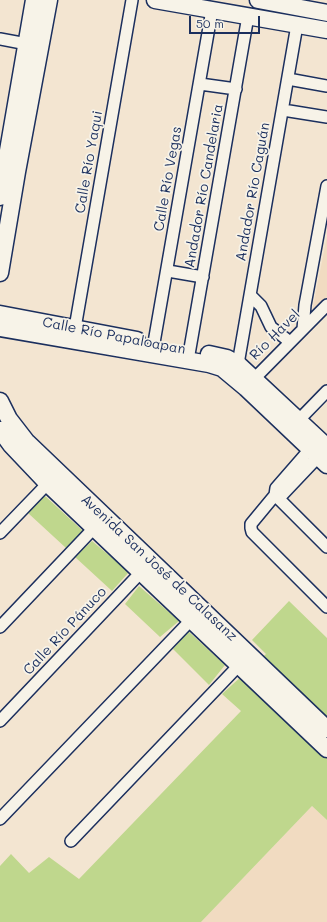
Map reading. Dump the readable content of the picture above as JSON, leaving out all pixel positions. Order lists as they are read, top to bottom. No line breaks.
{"streets":{"street":["Calle Río Yaqui","Calle Río Vegas","Andador Río Candelaria","Andador Río Caguán","Río Havel","Calle Río Papaloapan","Avenida San José de Calasanz","Calle Río Pánuco"]},"crossings":[["Calle Río Yaqui","Calle Río Papaloapan"],["Calle Río Vegas","Calle Río Papaloapan"],["Andador Río Candelaria","Calle Río Papaloapan"],["Andador Río Caguán","Calle Río Papaloapan"],["Avenida San José de Calasanz","Calle Río Pánuco"]],"scale_bar":"50 m"}
